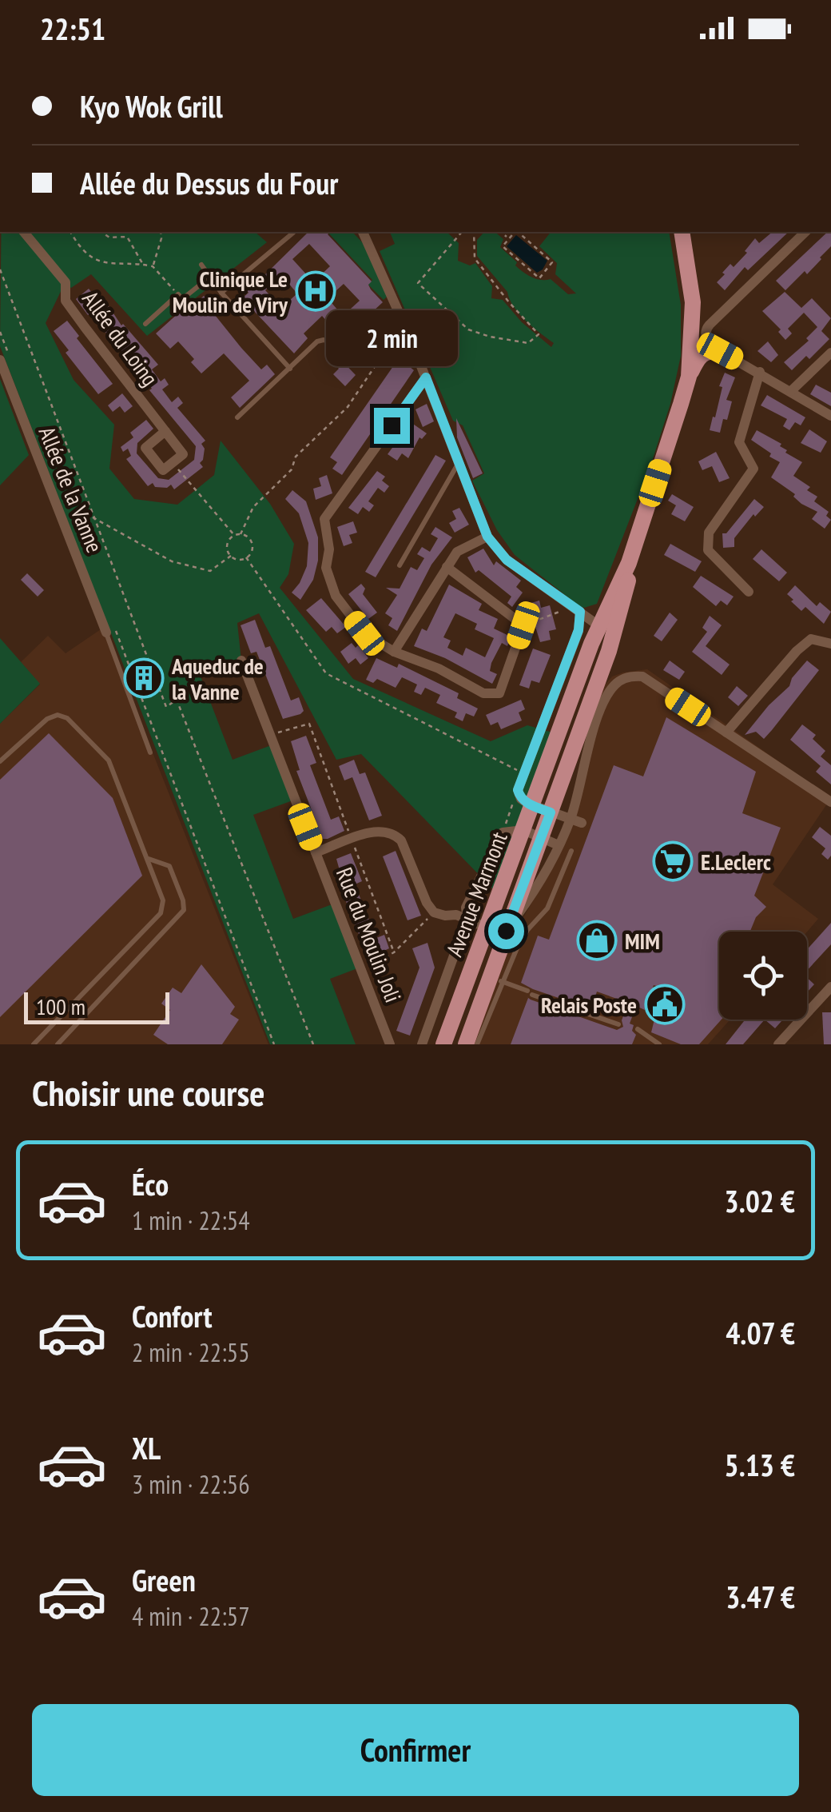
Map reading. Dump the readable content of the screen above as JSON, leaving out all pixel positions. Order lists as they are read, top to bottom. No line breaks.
{"streets":{"main road":["Avenue Marmont"],"street":["Allée du Loing","Allée de la Vanne","Rue du Moulin Joli"]},"places":{"hospital":["Clinique Le Moulin de Viry"],"building":["Aqueduc de la Vanne"],"supermarket":["E.Leclerc"],"shop":["MIM"],"public building":["Relais Poste"]},"scale_bar":"100 m","page":{"status":"22:51","banner":["Kyo Wok Grill","Allée du Dessus du Four"],"bubble":"2 min","scale":"100 m","heading":"Choisir une course","list":[{"name":"Éco","note":"1 min · 22:54","value":"3.02 €"},{"name":"Confort","note":"2 min · 22:55","value":"4.07 €"},{"name":"XL","note":"3 min · 22:56","value":"5.13 €"},{"name":"Green","note":"4 min · 22:57","value":"3.47 €"}],"buttons":"Confirmer"}}
